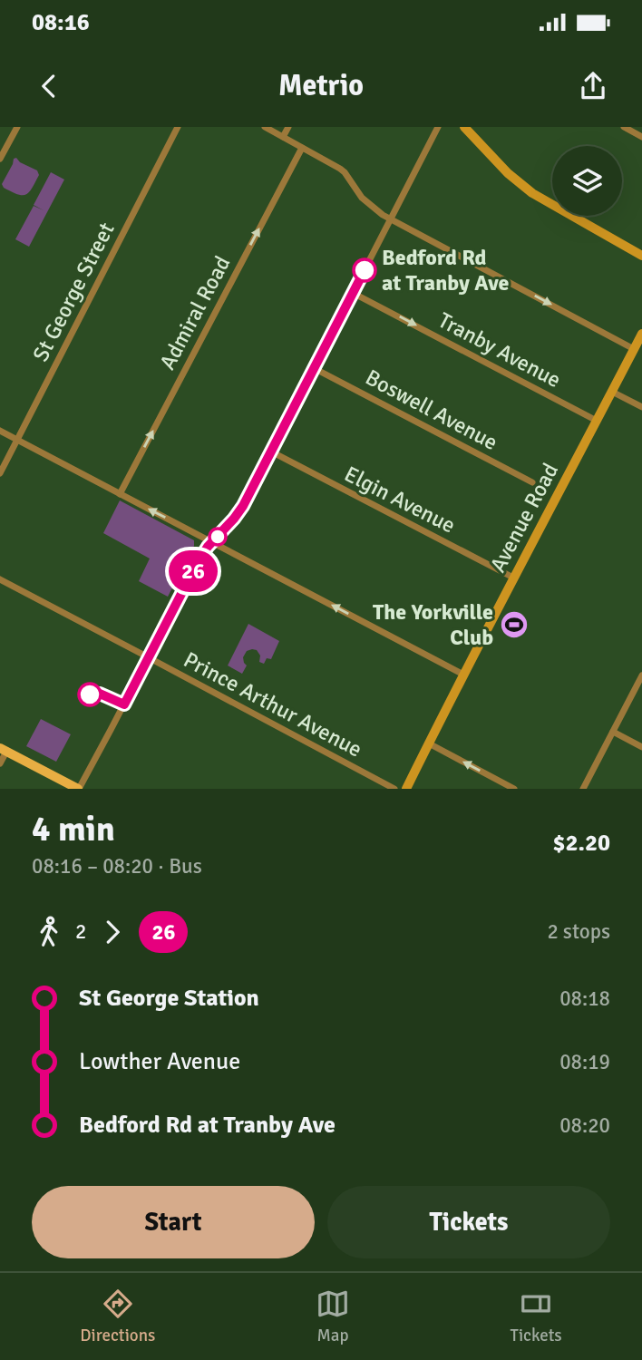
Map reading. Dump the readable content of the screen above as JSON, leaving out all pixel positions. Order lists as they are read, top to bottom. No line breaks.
{"streets":{"main road":["Avenue Road"],"street":["St George Street","Admiral Road","Tranby Avenue","Boswell Avenue","Elgin Avenue","Prince Arthur Avenue"]},"crossings":[["Tranby Avenue","Avenue Road"],["Elgin Avenue","Avenue Road"]],"one_way":["Admiral Road","Tranby Avenue"],"places":{"other":["Bedford Rd at Tranby Ave"],"sports":["The Yorkville Club"]},"lines":["bus line 26"],"page":{"status":"08:16","header":"Metrio","on_map":"26","heading":["4 min","08:16 – 08:20 · Bus","$2.20"],"legs":["2","26","2 stops"],"list":[{"name":"St George Station","value":"08:18"},{"name":"Lowther Avenue","value":"08:19"},{"name":"Bedford Rd at Tranby Ave","value":"08:20"}],"buttons":["Start","Tickets"],"tabs":["Directions","Map","Tickets"]}}
